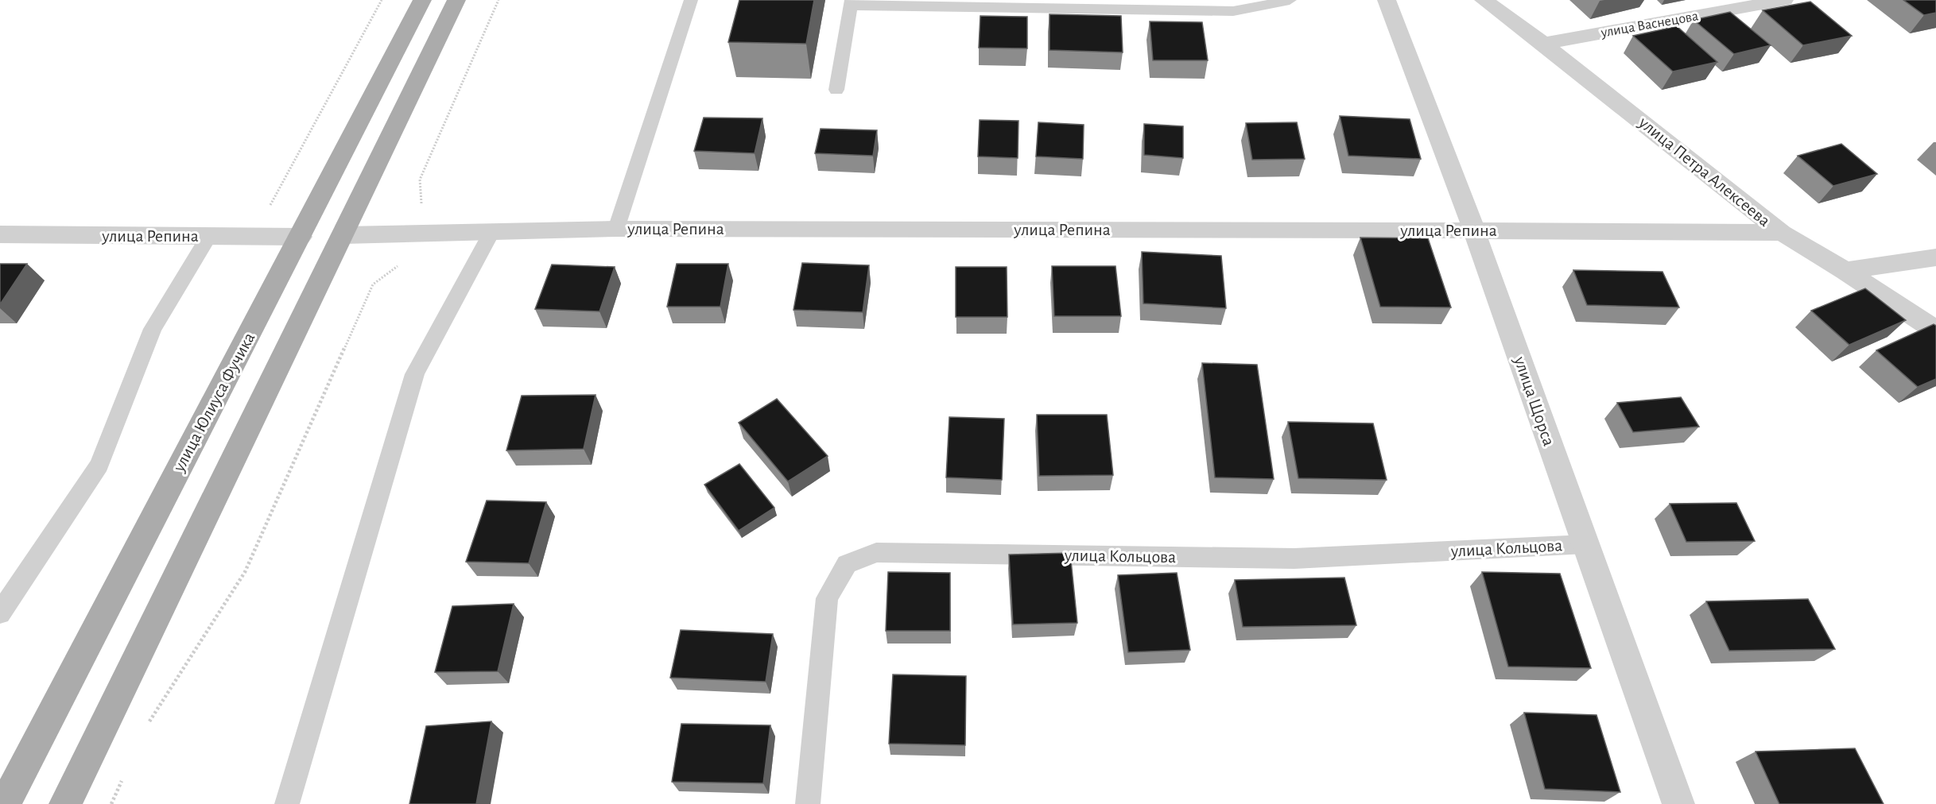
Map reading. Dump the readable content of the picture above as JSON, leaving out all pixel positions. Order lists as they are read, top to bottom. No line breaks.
{"streets":{"main road":["улица Юлиуса Фучика"],"street":["улица Васнецова","улица Петра Алексеева","улица Репина","улица Щорса"],"lane":["улица Кольцова"]},"crossings":[["улица Васнецова","улица Петра Алексеева"],["улица Петра Алексеева","улица Репина"],["улица Репина","улица Щорса"],["улица Репина","улица Юлиуса Фучика"],["улица Щорса","улица Кольцова"]]}
